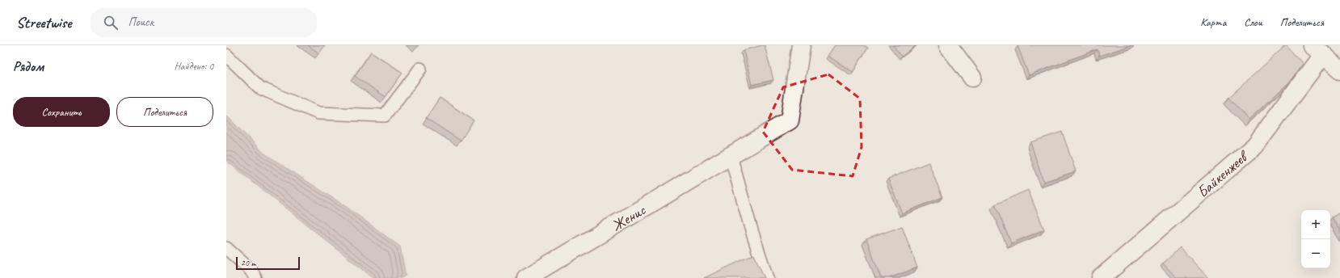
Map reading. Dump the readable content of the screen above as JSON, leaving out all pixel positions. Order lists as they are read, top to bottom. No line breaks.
{"streets":{"street":["Байкенжеев","Женис"]},"scale_bar":"20 m","page":{"header":"Streetwise","search":"Поиск","nav":["Карта","Слои","Поделиться"],"heading":["Рядом","Найдено: 0"],"buttons":["Сохранить","Поделиться"],"map_buttons":["+","−"],"scale":"20 m"}}
